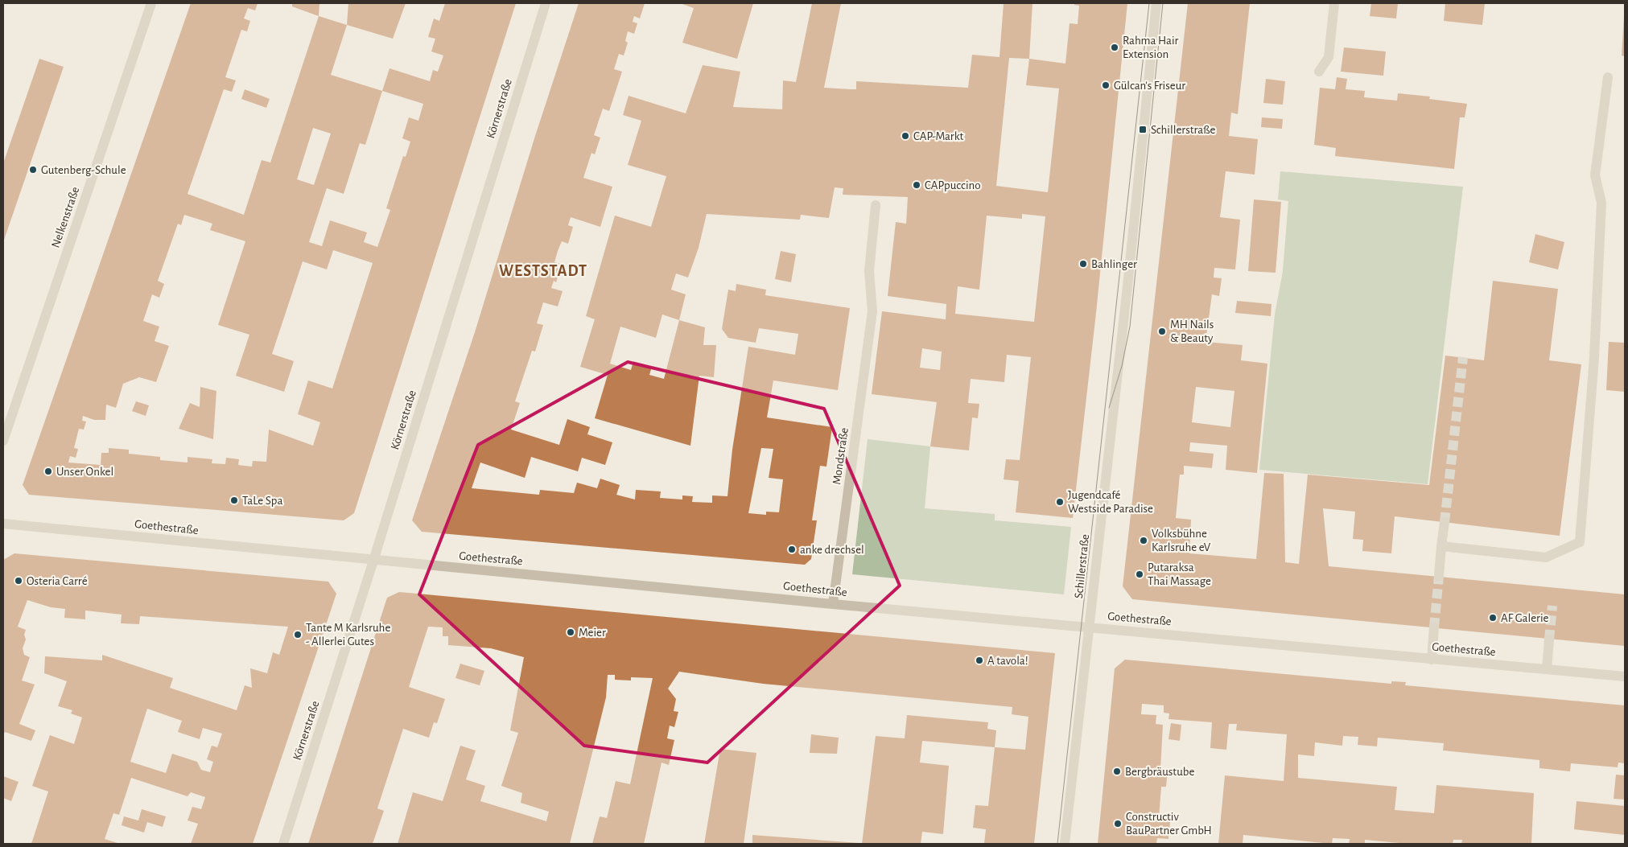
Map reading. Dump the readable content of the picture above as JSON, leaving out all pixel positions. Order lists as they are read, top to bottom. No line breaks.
{"streets":{"street":["Körnerstraße","Nelkenstraße","Mondstraße","Goethestraße","Schillerstraße"]},"crossings":[["Körnerstraße","Goethestraße"],["Mondstraße","Goethestraße"],["Goethestraße","Schillerstraße"]],"districts":["WESTSTADT"],"places":{"other":["Rahma Hair Extension","Gülcan's Friseur","CAP-Markt","Gutenberg-Schule","CAPpuccino","Bahlinger","MH Nails & Beauty","Unser Onkel","TaLe Spa","Jugendcafé Westside Paradise","Volksbühne Karlsruhe eV","anke drechsel","Putaraksa Thai Massage","Osteria Carré","AF Galerie","Meier","Tante M Karlsruhe - Allerlei Gutes","A tavola!","Bergbräustube","Constructiv BauPartner GmbH"],"transit":["Schillerstraße"]}}
